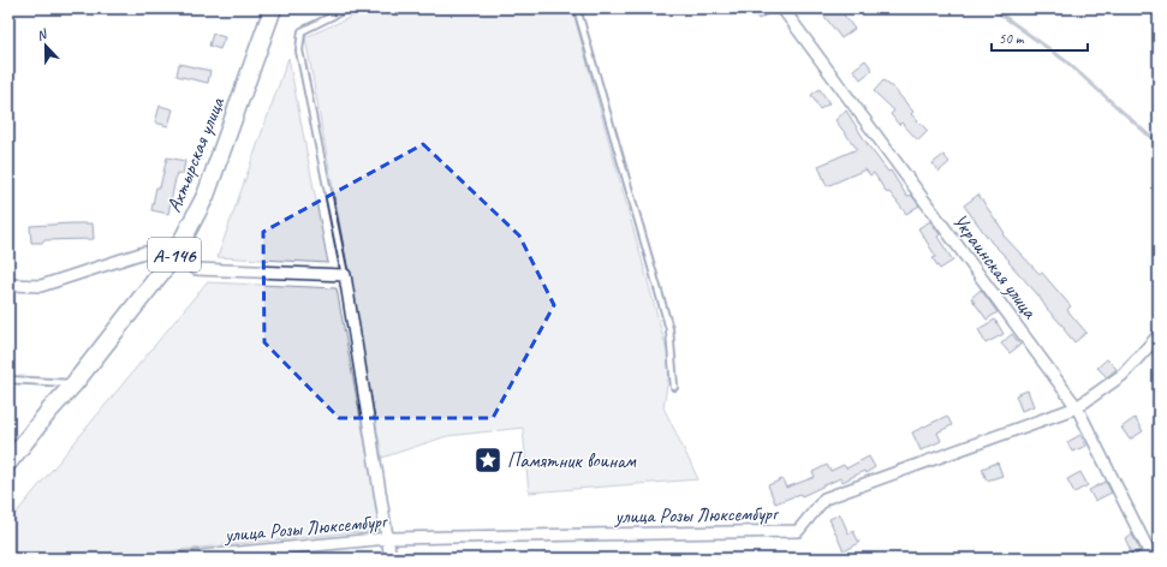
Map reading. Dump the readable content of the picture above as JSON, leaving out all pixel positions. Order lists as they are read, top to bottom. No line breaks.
{"streets":{"highway":["Ахтырская улица","А-146"],"street":["Украинская улица","улица Розы Люксембург"]},"crossings":[["Украинская улица","улица Розы Люксембург"]],"places":{"place":["Памятник воинам"]},"scale_bar":"50 m","north":"top"}
